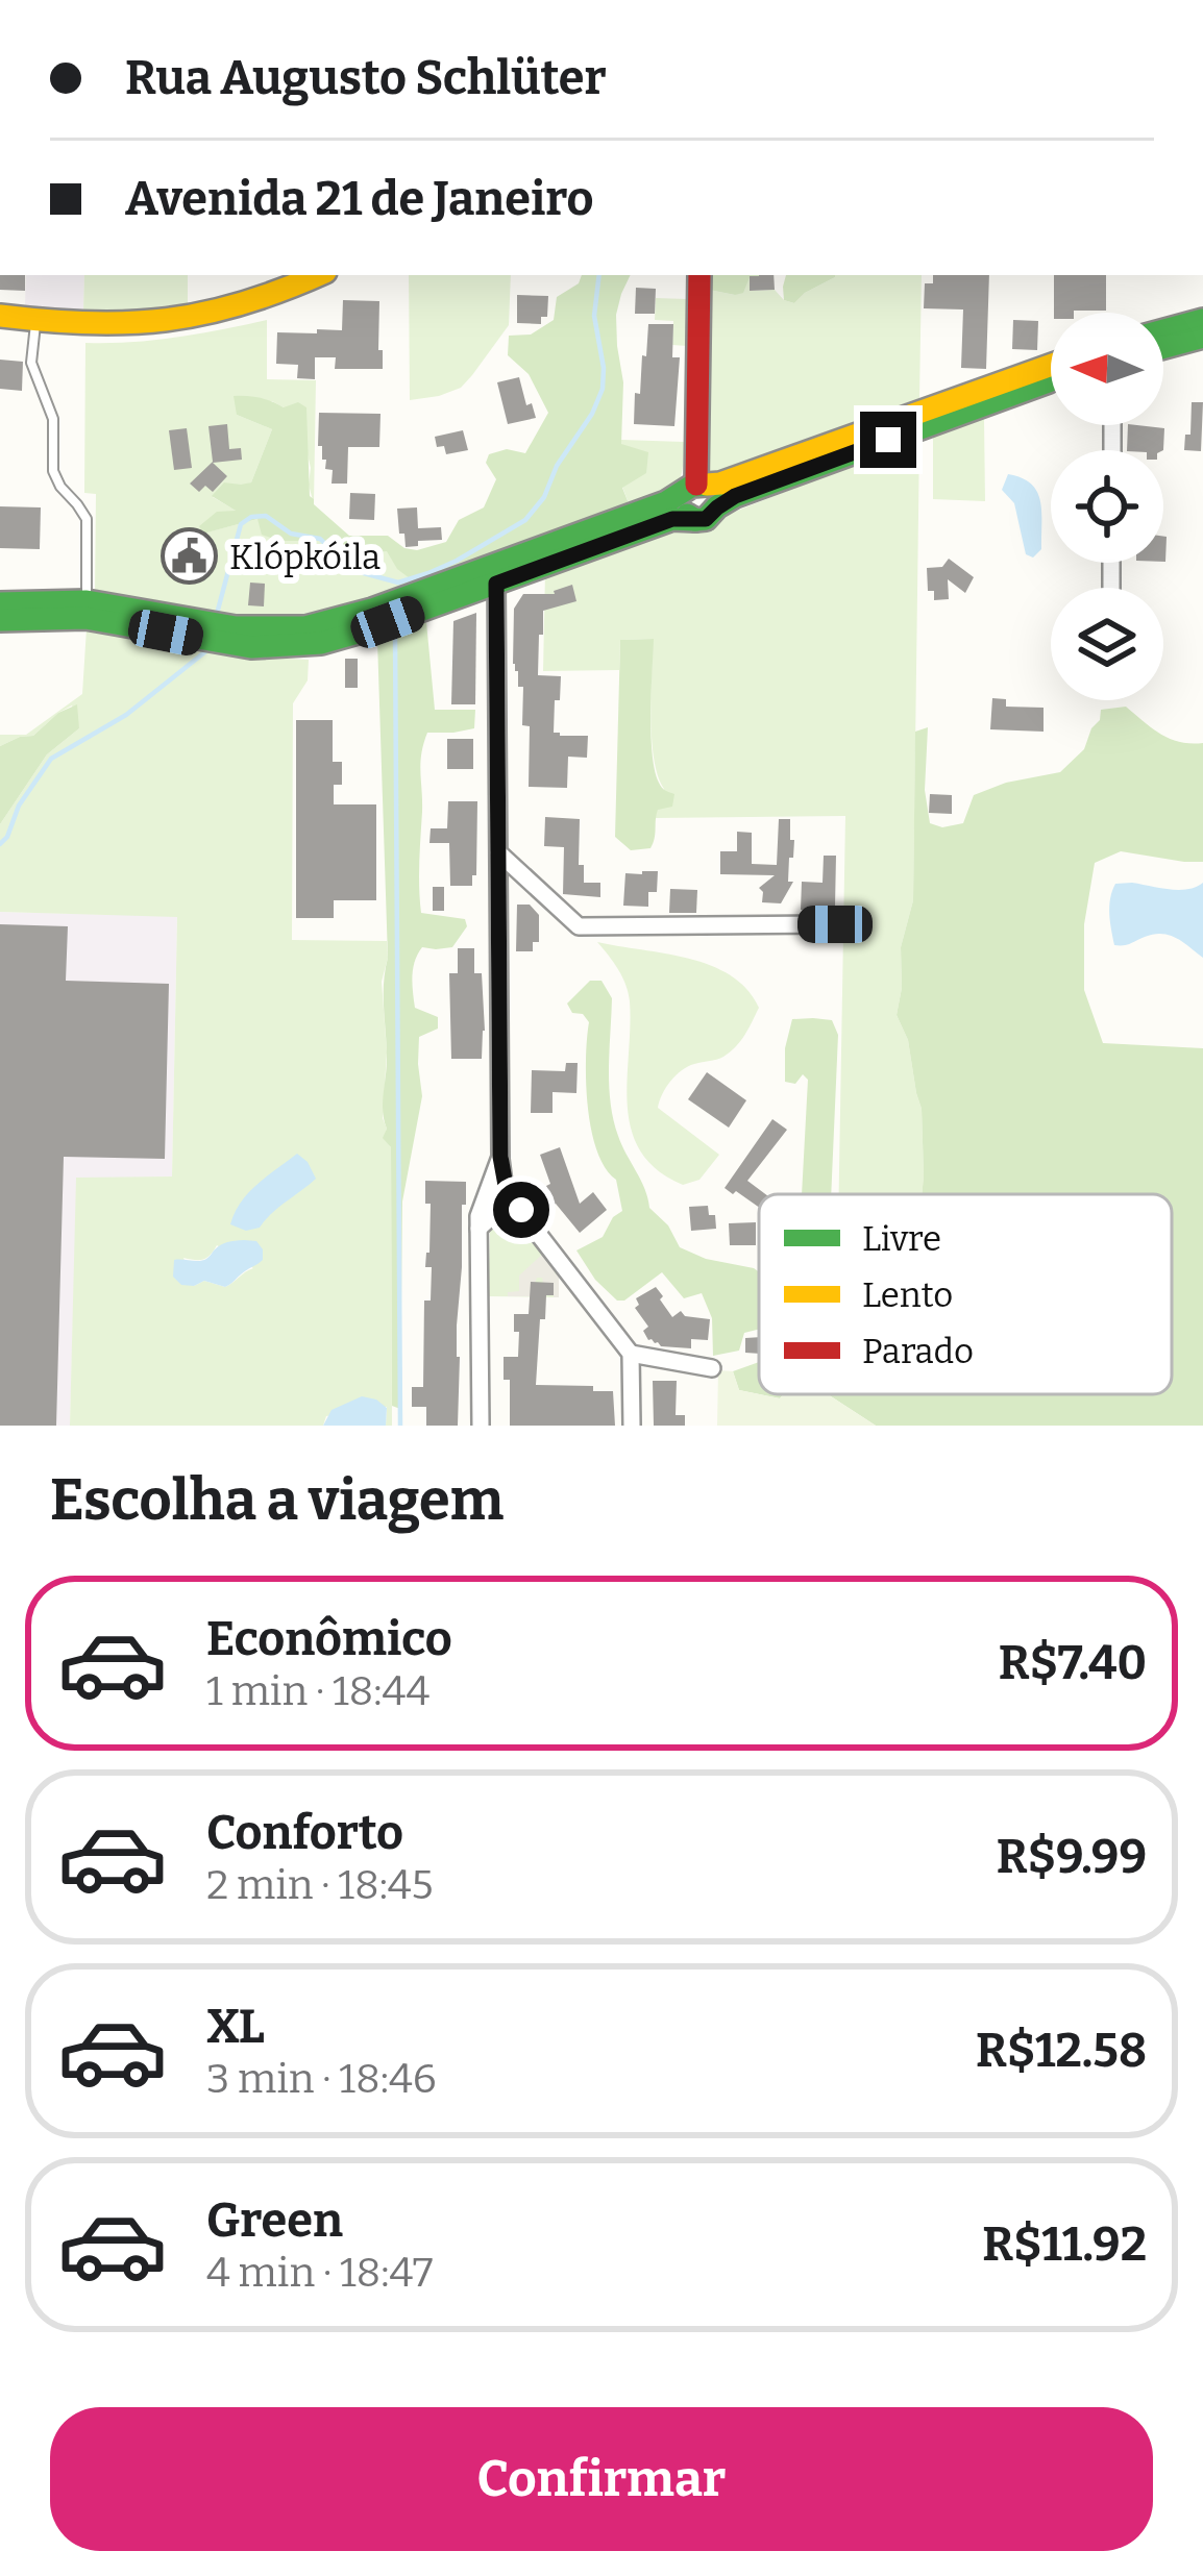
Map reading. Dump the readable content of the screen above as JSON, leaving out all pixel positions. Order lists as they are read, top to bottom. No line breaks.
{"places":{"public building":["Klópkóila"]},"legend":["Livre","Lento","Parado"],"north":"left","page":{"banner":["Rua Augusto Schlüter","Avenida 21 de Janeiro"],"heading":"Escolha a viagem","list":[{"name":"Econômico","note":"1 min · 18:44","value":"R$7.40"},{"name":"Conforto","note":"2 min · 18:45","value":"R$9.99"},{"name":"XL","note":"3 min · 18:46","value":"R$12.58"},{"name":"Green","note":"4 min · 18:47","value":"R$11.92"}],"buttons":"Confirmar"}}
